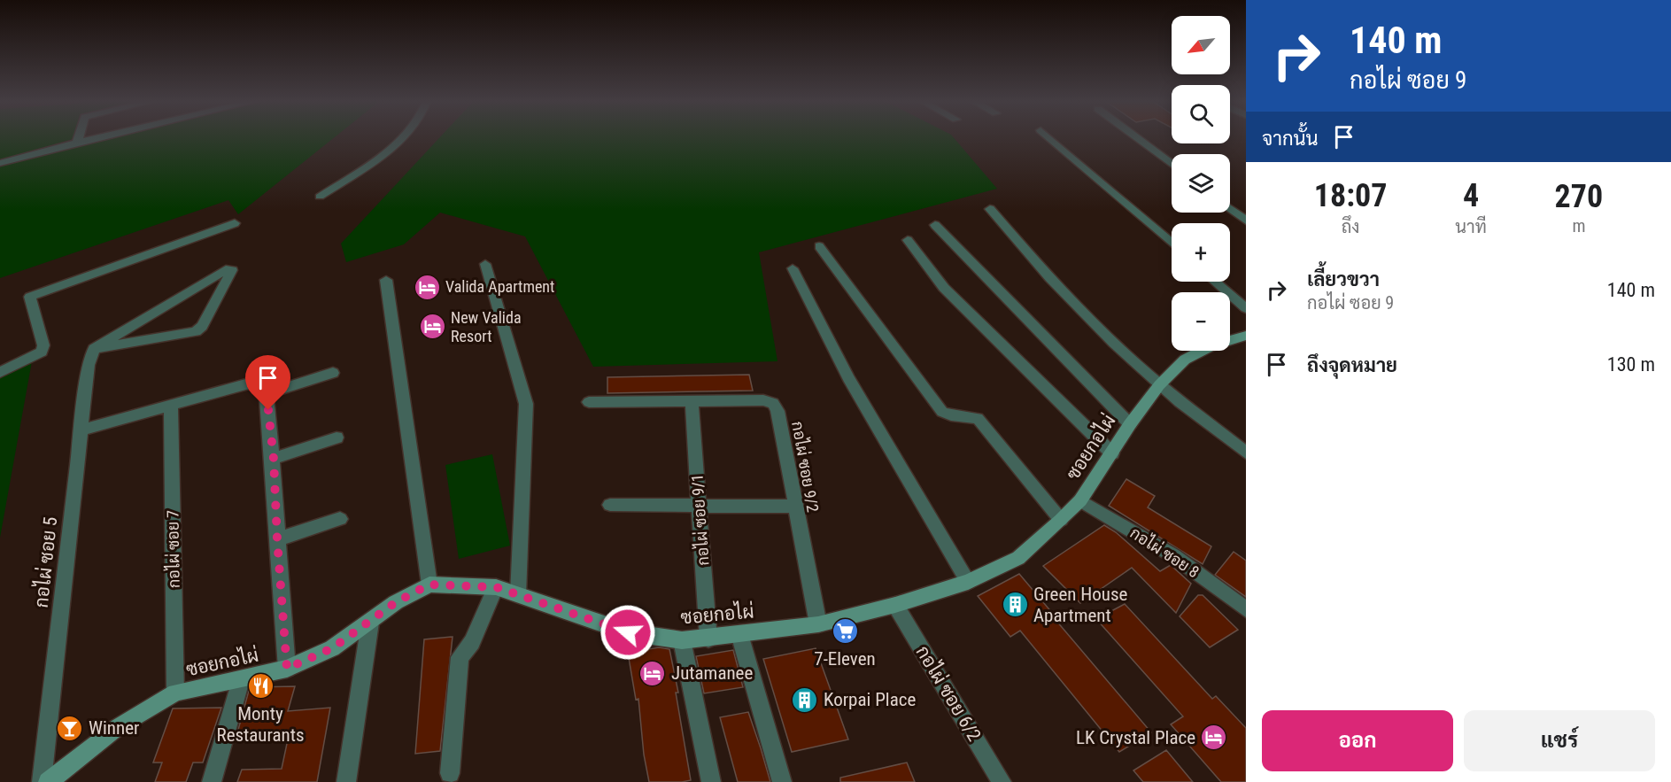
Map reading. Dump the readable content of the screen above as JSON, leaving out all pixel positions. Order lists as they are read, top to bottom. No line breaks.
{"streets":{"street":["ซอยกอไผ่","กอไผ่ ซอย 9/2","กอไผ่ ซอย 9/1","กอไผ่ ซอย 7","กอไผ่ ซอย 8","กอไผ่ ซอย 5","กอไผ่ ซอย 6/2"]},"crossings":[["ซอยกอไผ่","กอไผ่ ซอย 9/2"],["ซอยกอไผ่","กอไผ่ ซอย 9/1"],["ซอยกอไผ่","กอไผ่ ซอย 7"],["ซอยกอไผ่","กอไผ่ ซอย 8"],["ซอยกอไผ่","กอไผ่ ซอย 6/2"],["กอไผ่ ซอย 9/2","กอไผ่ ซอย 9/1"]],"places":{"hotel":["Valida Apartment","New Valida Resort","Jutamanee","LK Crystal Place"],"building":["Green House Apartment","Korpai Place"],"supermarket":["7-Eleven"],"restaurant":["Monty Restaurants"],"bar":["Winner"]},"north":"bottom left","page":{"turn":["140 m","กอไผ่ ซอย 9"],"map_buttons":["+","−"],"then":"จากนั้น","eta":["18:07","ถึง","4","นาที","270","m"],"list":[{"name":"เลี้ยวขวา","note":"กอไผ่ ซอย 9","value":"140 m"},{"name":"ถึงจุดหมาย","value":"130 m"}],"buttons":["ออก","แชร์"]}}
